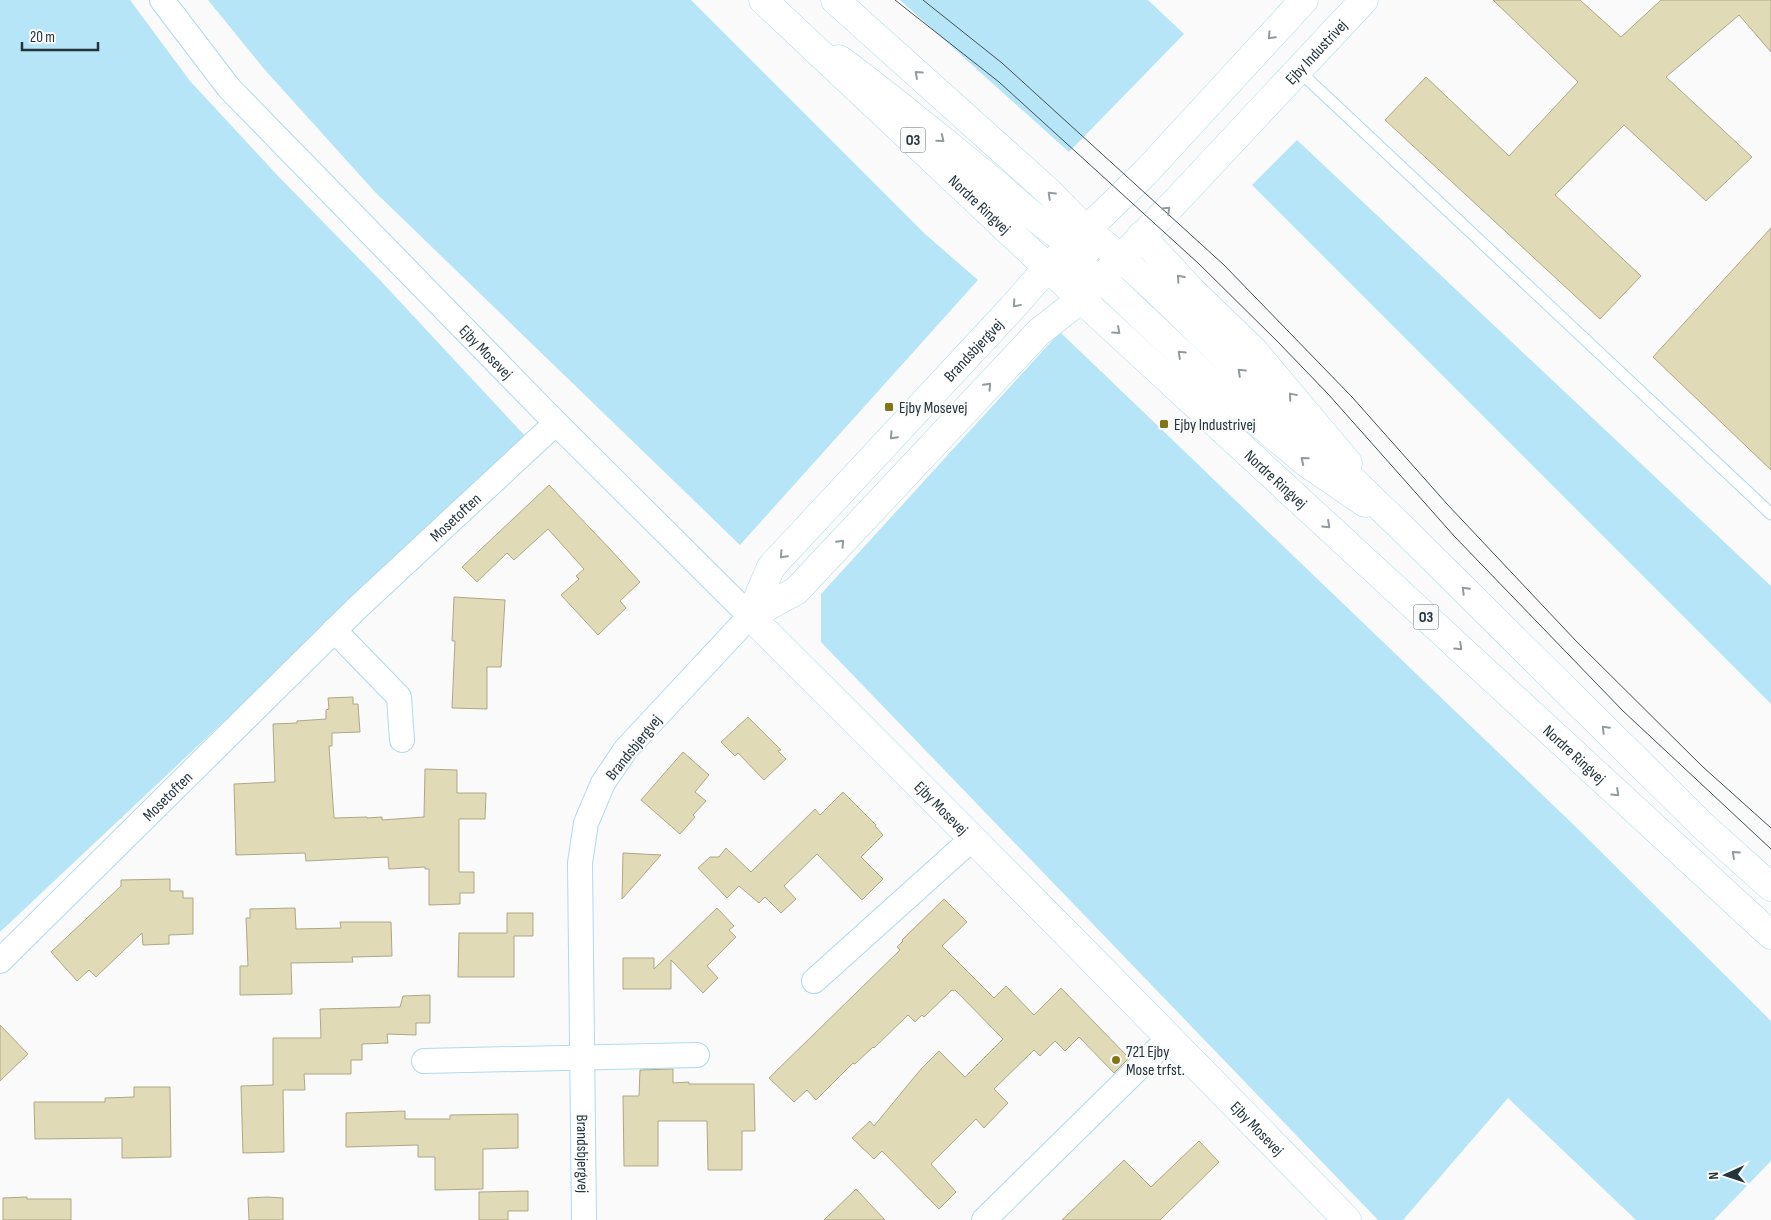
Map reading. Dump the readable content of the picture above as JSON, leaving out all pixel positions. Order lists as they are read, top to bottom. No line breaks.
{"streets":{"street":["Ejby Industrivej","O3","Nordre Ringvej","Brandsbjergvej","Ejby Mosevej","Mosetoften"]},"crossings":[["Ejby Industrivej","Nordre Ringvej"],["Ejby Industrivej","Brandsbjergvej"],["Nordre Ringvej","Brandsbjergvej"],["Brandsbjergvej","Ejby Mosevej"],["Ejby Mosevej","Mosetoften"]],"places":{"transit":["Ejby Mosevej","Ejby Industrivej"],"other":["721 Ejby Mose trfst."]},"scale_bar":"20 m","north":"left"}
